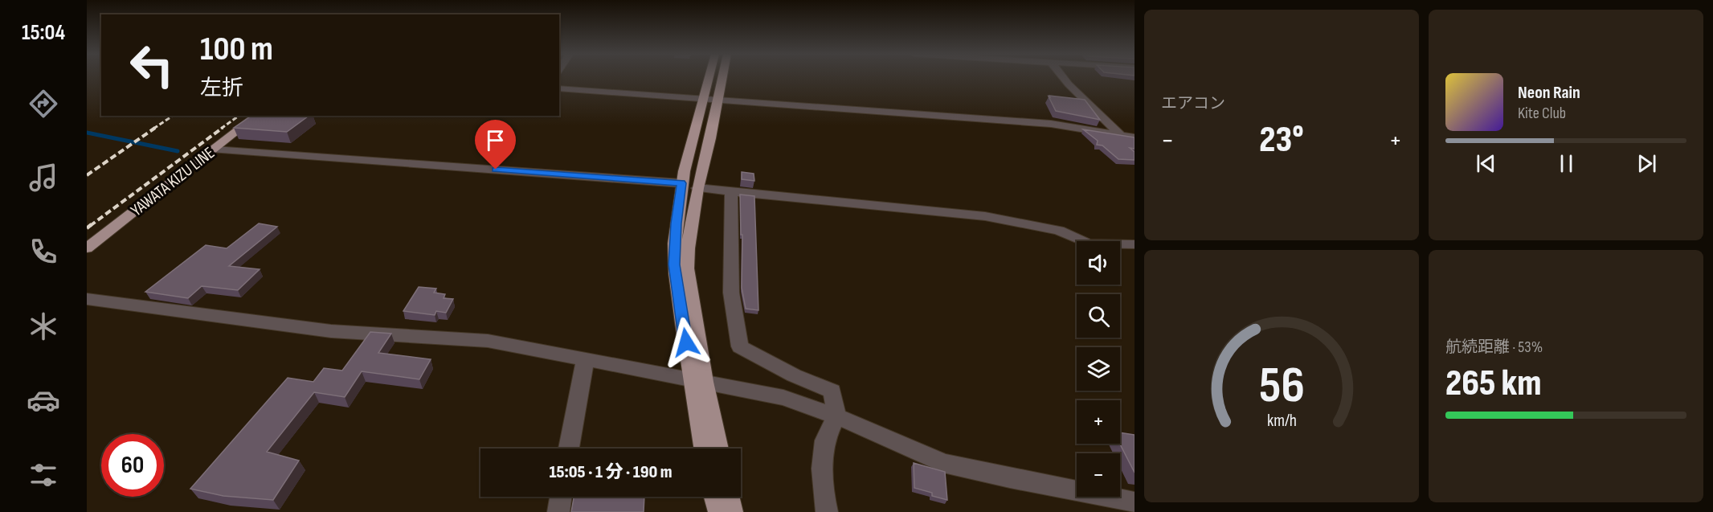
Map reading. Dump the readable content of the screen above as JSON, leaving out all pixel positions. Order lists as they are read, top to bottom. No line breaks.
{"streets":{"main road":["YAWATA KIZU LINE"]},"page":{"tabs":"15:04","tile":["エアコン",["航続距離 · 53%","265 km"]],"turn":["100 m","左折"],"song":["Neon Rain","Kite Club"],"heat":["−","23°","+"],"map_buttons":["+","−"],"limit":"60","trip":"15:05 · 1 分 · 190 m","gauge":["56","km/h"]}}
